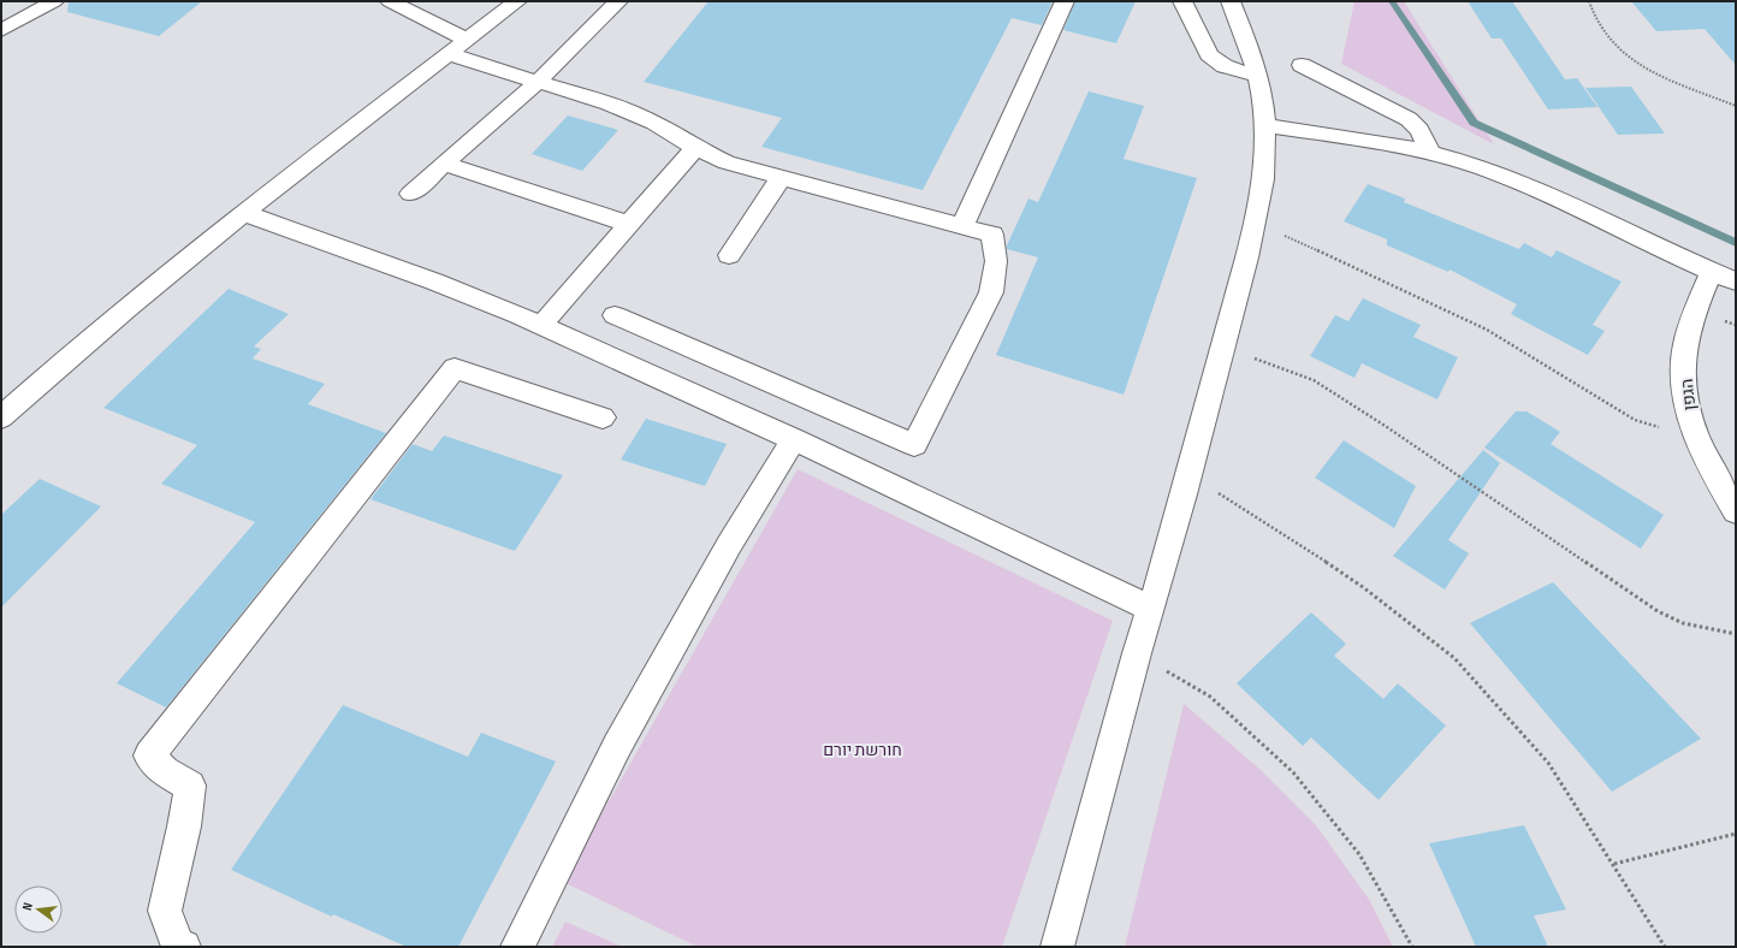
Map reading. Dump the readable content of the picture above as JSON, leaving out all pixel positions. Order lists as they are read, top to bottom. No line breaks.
{"streets":{"street":["הגפן"]},"parks":["חורשת יורם"],"north":"left"}
